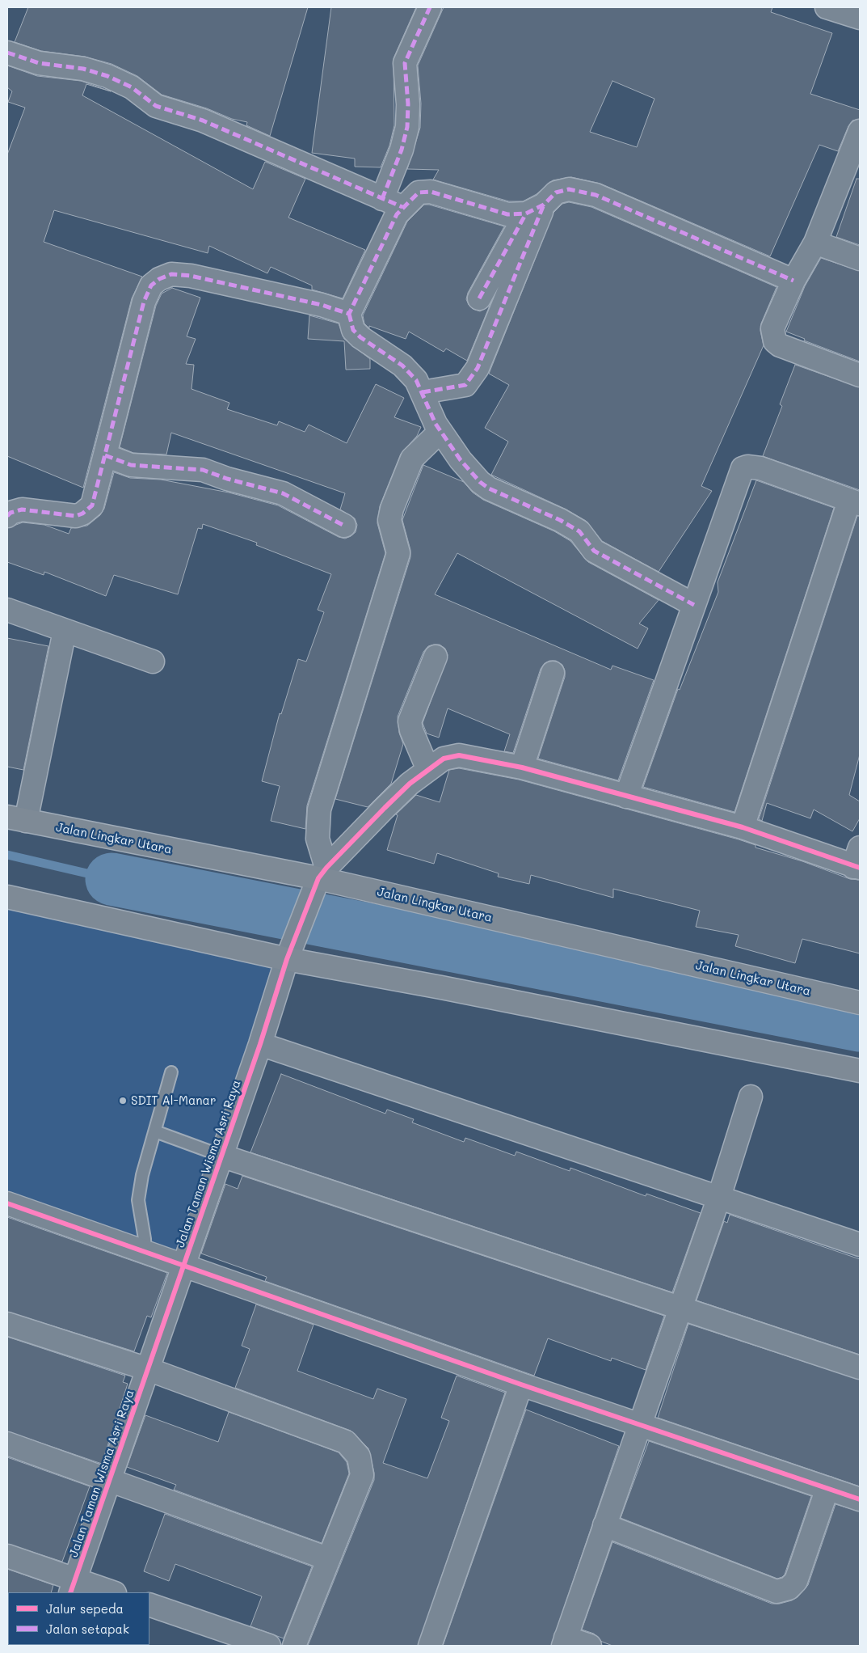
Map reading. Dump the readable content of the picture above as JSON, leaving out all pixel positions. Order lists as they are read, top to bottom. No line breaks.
{"streets":{"main road":["Jalan Lingkar Utara"],"street":["Jalan Taman Wisma Asri Raya"]},"crossings":[["Jalan Lingkar Utara","Jalan Taman Wisma Asri Raya"]],"places":["SDIT Al-Manar"],"legend":["Jalur sepeda","Jalan setapak"]}
